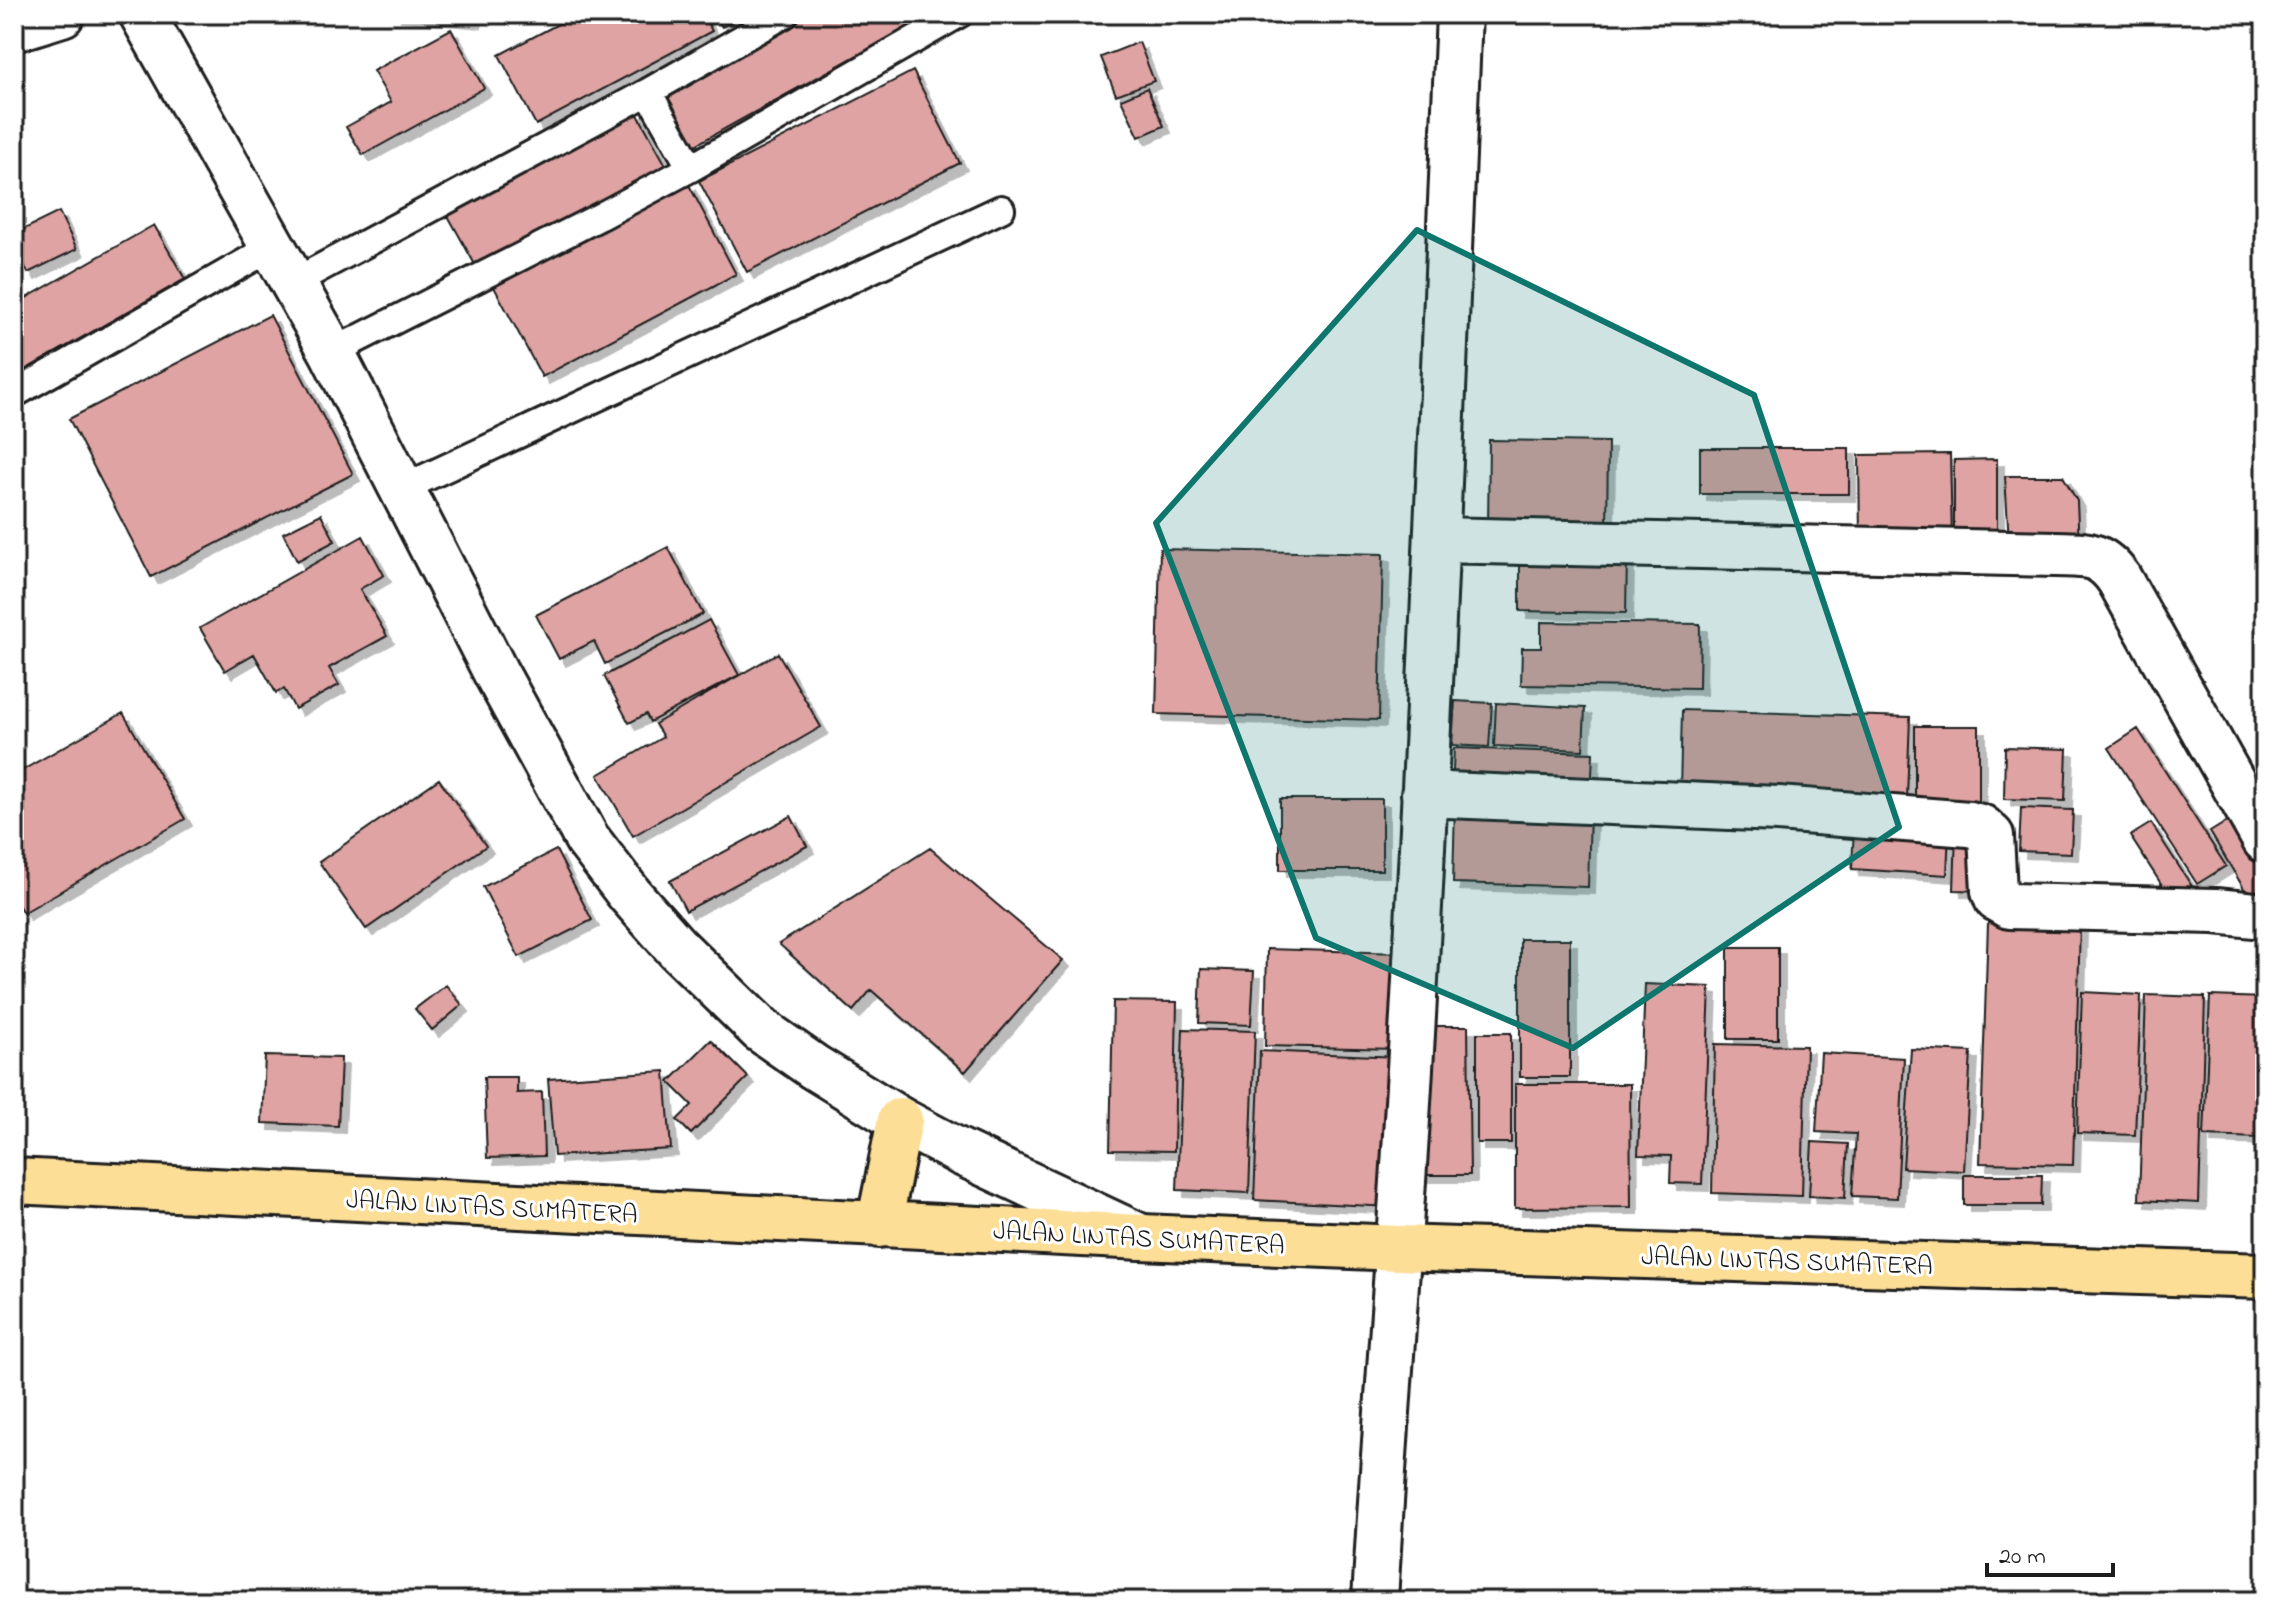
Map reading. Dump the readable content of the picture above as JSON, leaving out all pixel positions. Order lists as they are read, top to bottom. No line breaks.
{"streets":{"highway":["JALAN LINTAS SUMATERA"]},"scale_bar":"20 m"}
